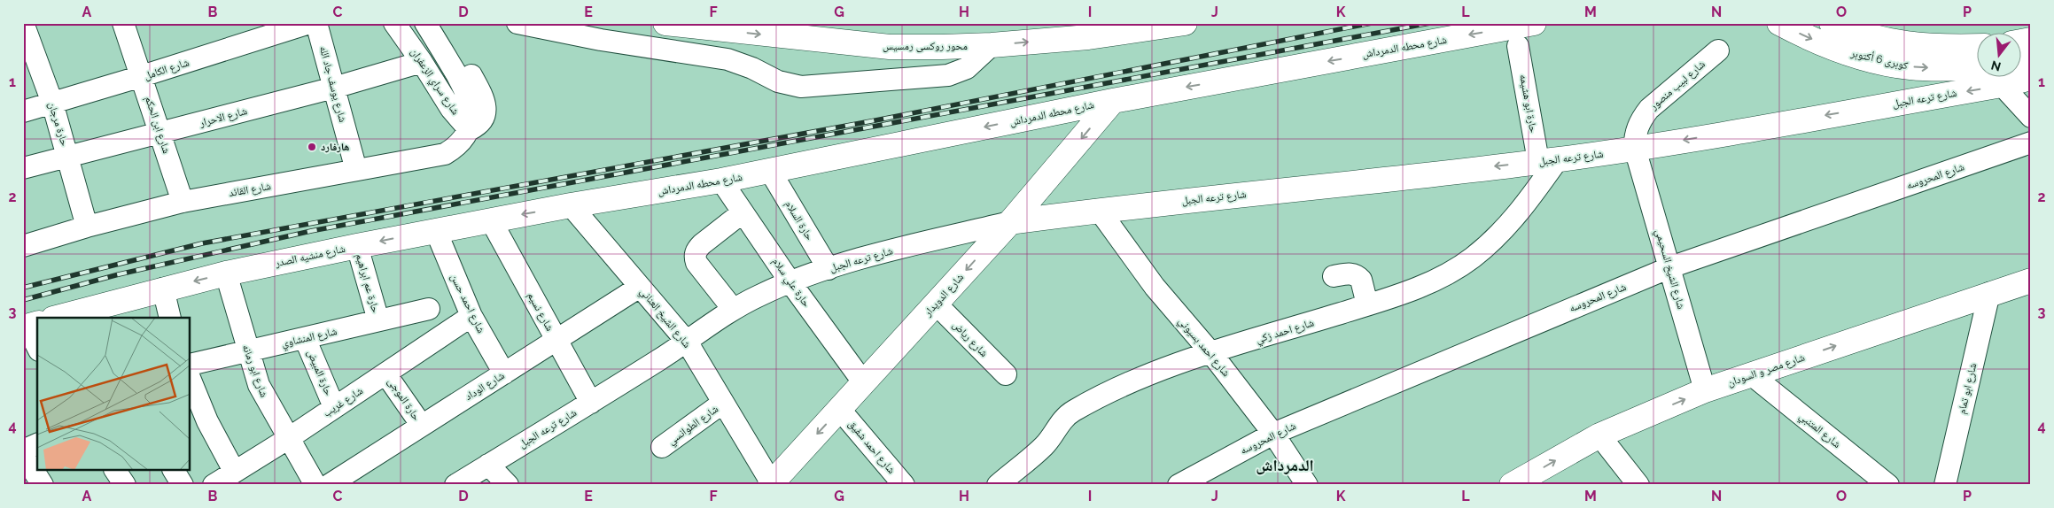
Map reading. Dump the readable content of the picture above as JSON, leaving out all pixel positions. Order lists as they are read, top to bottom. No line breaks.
{"streets":{"main road":["محور روكسى رمسيس","شارع محطه الدمرداش","كوبرى 6 أكتوبر","شارع ترعه الجبل","شارع منشيه الصدر","شارع الدويدار","شارع مصر و السودان"],"street":["شارع الكامل","شارع سراي الزعفران","شارع يوسف جاد الله","شارع لبيب منصور","حارة ابو هشيمه","شارع الاحرار","حارة مرجان","شارع ابن الحكم","شارع المحروسه","شارع القائد","حارة السلام","شارع الشيخ السحيمي","حارة علي سلام","حارة عم ابراهيم","شارع احمد حسن","شارع نسيم","شارع الشيخ العناني","شارع احمد زكي","شارع المنشاوي","شارع رياض","شارع احمد بسيوني","شارع ابو رمانه","حارة المبيض","شارع الوداد","شارع ابو تمام","حارة الموجى","شارع غريب","شارع الطوانسي","شارع المتنبي","شارع احمد شفيق"]},"crossings":[["شارع محطه الدمرداش","حارة السلام"],["شارع محطه الدمرداش","شارع منشيه الصدر"],["شارع محطه الدمرداش","حارة علي سلام"],["شارع محطه الدمرداش","شارع الدويدار"],["شارع محطه الدمرداش","شارع الشيخ العناني"],["شارع الكامل","حارة مرجان"],["شارع الكامل","شارع ابن الحكم"],["شارع سراي الزعفران","شارع الاحرار"],["شارع سراي الزعفران","شارع القائد"],["شارع يوسف جاد الله","شارع الاحرار"],["شارع يوسف جاد الله","شارع القائد"],["شارع لبيب منصور","شارع ترعه الجبل"],["شارع لبيب منصور","شارع الشيخ السحيمي"],["شارع ترعه الجبل","حارة ابو هشيمه"],["شارع ترعه الجبل","حارة السلام"],["شارع ترعه الجبل","شارع الشيخ السحيمي"],["شارع ترعه الجبل","حارة علي سلام"],["شارع ترعه الجبل","شارع الدويدار"],["شارع ترعه الجبل","شارع نسيم"],["شارع ترعه الجبل","شارع الشيخ العناني"],["شارع ترعه الجبل","شارع احمد زكي"],["شارع ترعه الجبل","شارع احمد بسيوني"],["حارة ابو هشيمه","شارع احمد زكي"],["شارع الاحرار","حارة مرجان"],["شارع الاحرار","شارع ابن الحكم"],["حارة مرجان","شارع القائد"],["شارع ابن الحكم","شارع القائد"],["شارع المحروسه","شارع الشيخ السحيمي"],["شارع المحروسه","شارع احمد بسيوني"],["شارع منشيه الصدر","حارة عم ابراهيم"],["شارع منشيه الصدر","شارع احمد حسن"],["شارع منشيه الصدر","شارع نسيم"],["شارع منشيه الصدر","شارع الشيخ العناني"],["شارع منشيه الصدر","شارع ابو رمانه"],["شارع الشيخ السحيمي","شارع مصر و السودان"],["حارة علي سلام","شارع الدويدار"],["حارة عم ابراهيم","شارع المنشاوي"],["شارع الدويدار","شارع الشيخ العناني"],["شارع الدويدار","شارع رياض"],["شارع الدويدار","شارع احمد شفيق"],["شارع احمد حسن","شارع الوداد"],["شارع احمد حسن","شارع غريب"],["شارع نسيم","شارع الوداد"],["شارع الشيخ العناني","شارع الوداد"],["شارع الشيخ العناني","شارع الطوانسي"],["شارع احمد زكي","شارع احمد بسيوني"],["شارع المنشاوي","شارع ابو رمانه"],["شارع المنشاوي","حارة المبيض"],["شارع مصر و السودان","شارع ابو تمام"],["شارع مصر و السودان","شارع المتنبي"],["شارع ابو رمانه","شارع غريب"],["حارة المبيض","شارع غريب"],["شارع الوداد","حارة الموجى"],["حارة الموجى","شارع غريب"]],"one_way":["محور روكسى رمسيس","شارع محطه الدمرداش","شارع ترعه الجبل","شارع منشيه الصدر","شارع الدويدار","شارع مصر و السودان"],"districts":["الدمرداش"],"places":["هارفارد"],"north":"bottom","grid":{"columns":["A","B","C","D","E","F","G","H","I","J","K","L","M","N","O","P"],"rows":["1","2","3","4"]}}
